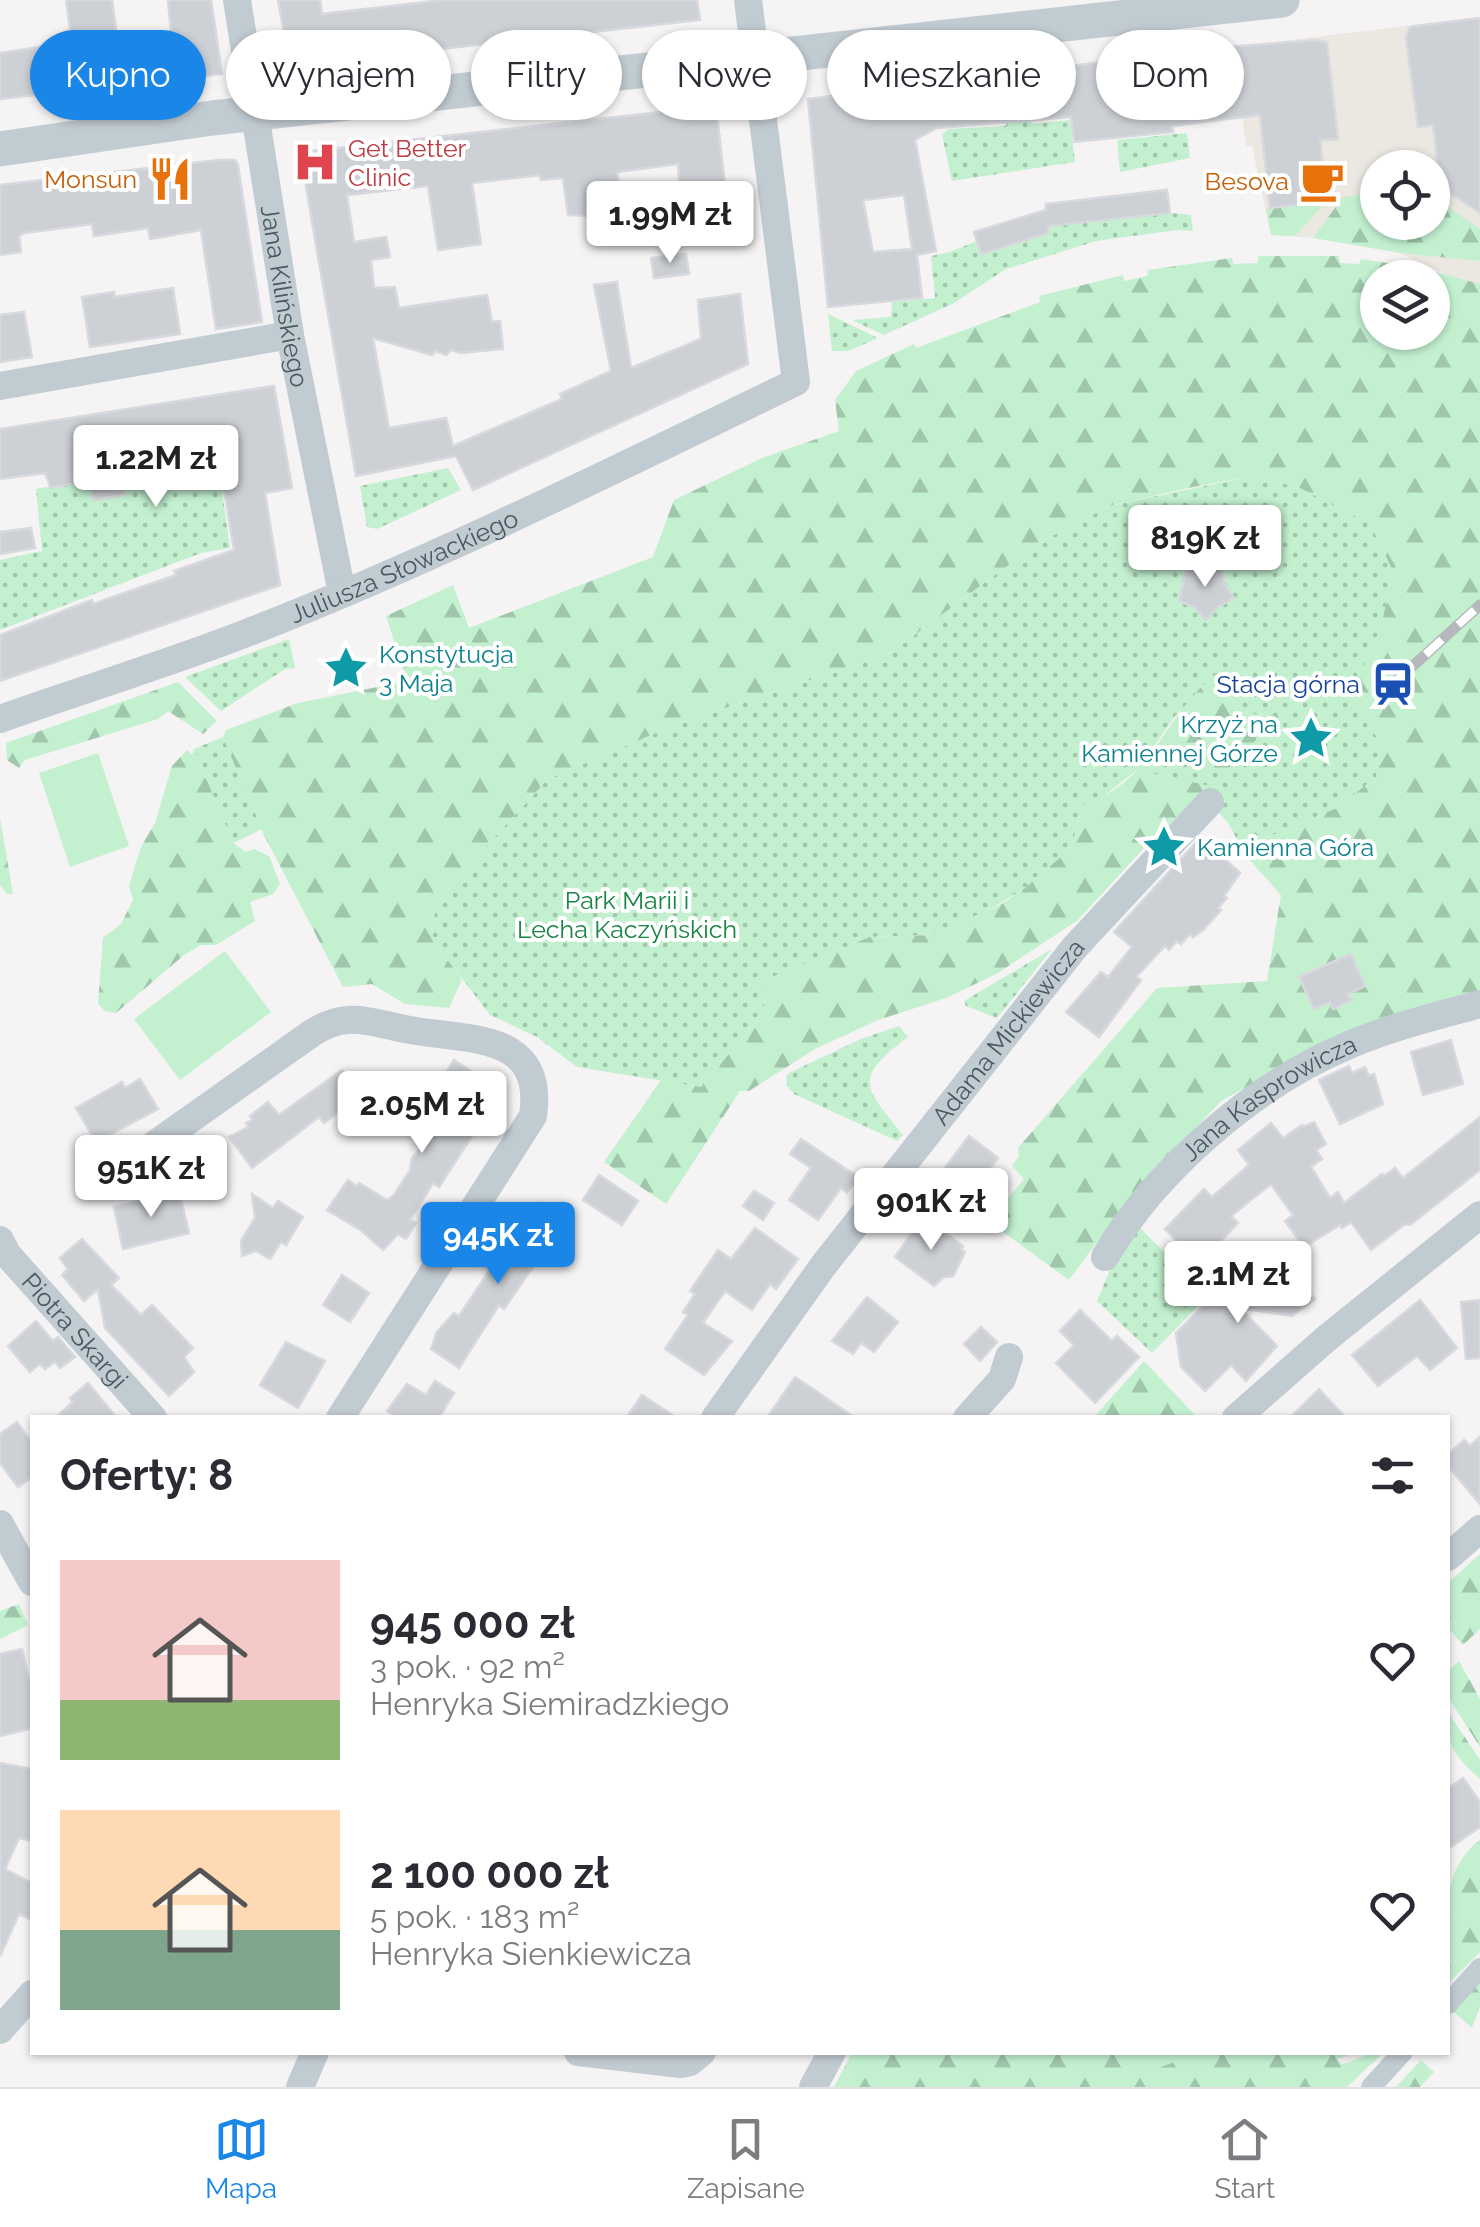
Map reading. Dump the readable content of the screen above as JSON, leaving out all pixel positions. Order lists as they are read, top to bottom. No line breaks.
{"streets":{"street":["Jana Kilińskiego","Juliusza Słowackiego","Adama Mickiewicza","Jana Kasprowicza","Piotra Skargi"]},"crossings":[["Jana Kilińskiego","Juliusza Słowackiego"]],"parks":["Park Marii i Lecha Kaczyńskich"],"places":{"hospital":["Get Better Clinic"],"restaurant":["Monsun"],"cafe":["Besova"],"place":["Konstytucja 3 Maja","Krzyż na Kamiennej Górze","Kamienna Góra"],"station":["Stacja górna"]},"page":{"chip":["Kupno","Wynajem","Filtry","Nowe","Mieszkanie","Dom"],"price":["1.99M zł","1.22M zł","819K zł","2.05M zł","951K zł","901K zł","945K zł","2.1M zł"],"heading":"Oferty: 8","list":[{"name":"945 000 zł","note":"3 pok. · 92 m² · Henryka Siemiradzkiego"},{"name":"2 100 000 zł","note":"5 pok. · 183 m² · Henryka Sienkiewicza"}],"tabs":["Mapa","Zapisane","Start"]}}
